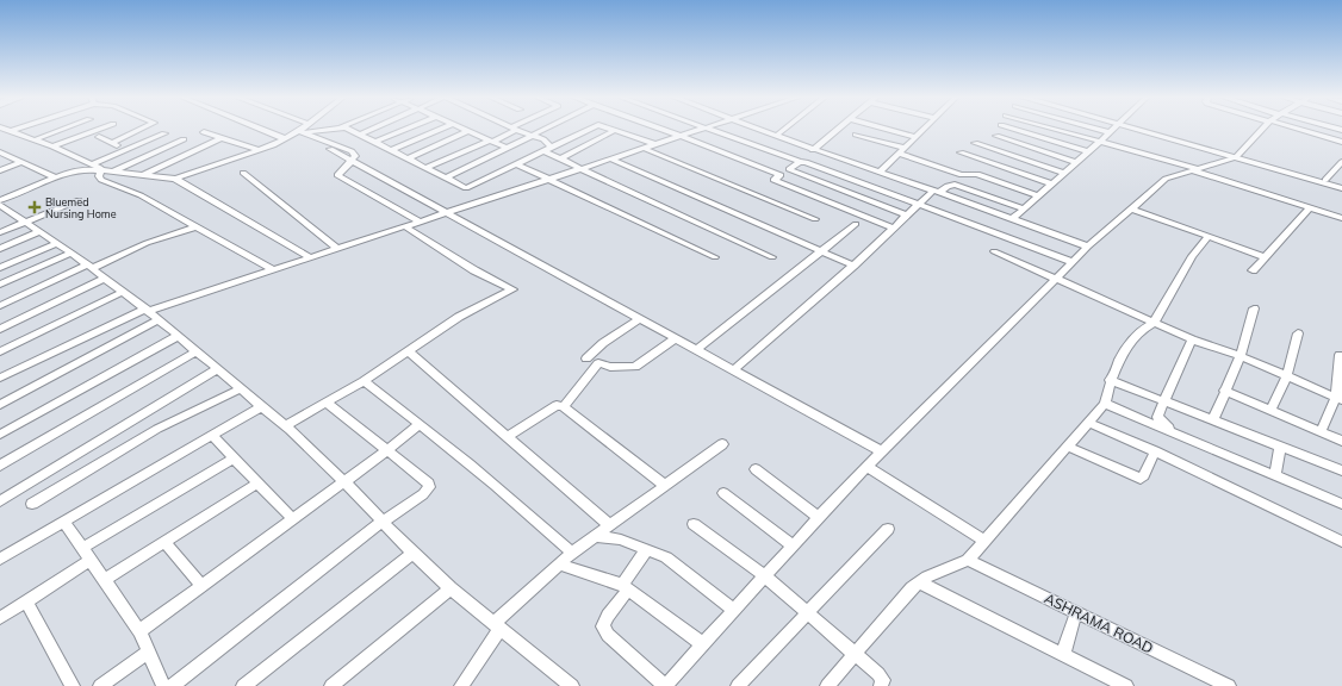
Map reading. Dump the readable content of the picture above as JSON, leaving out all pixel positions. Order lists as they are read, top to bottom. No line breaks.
{"streets":{"street":["ASHRAMA ROAD"]},"places":{"health":["Bluemed Nursing Home"]}}
